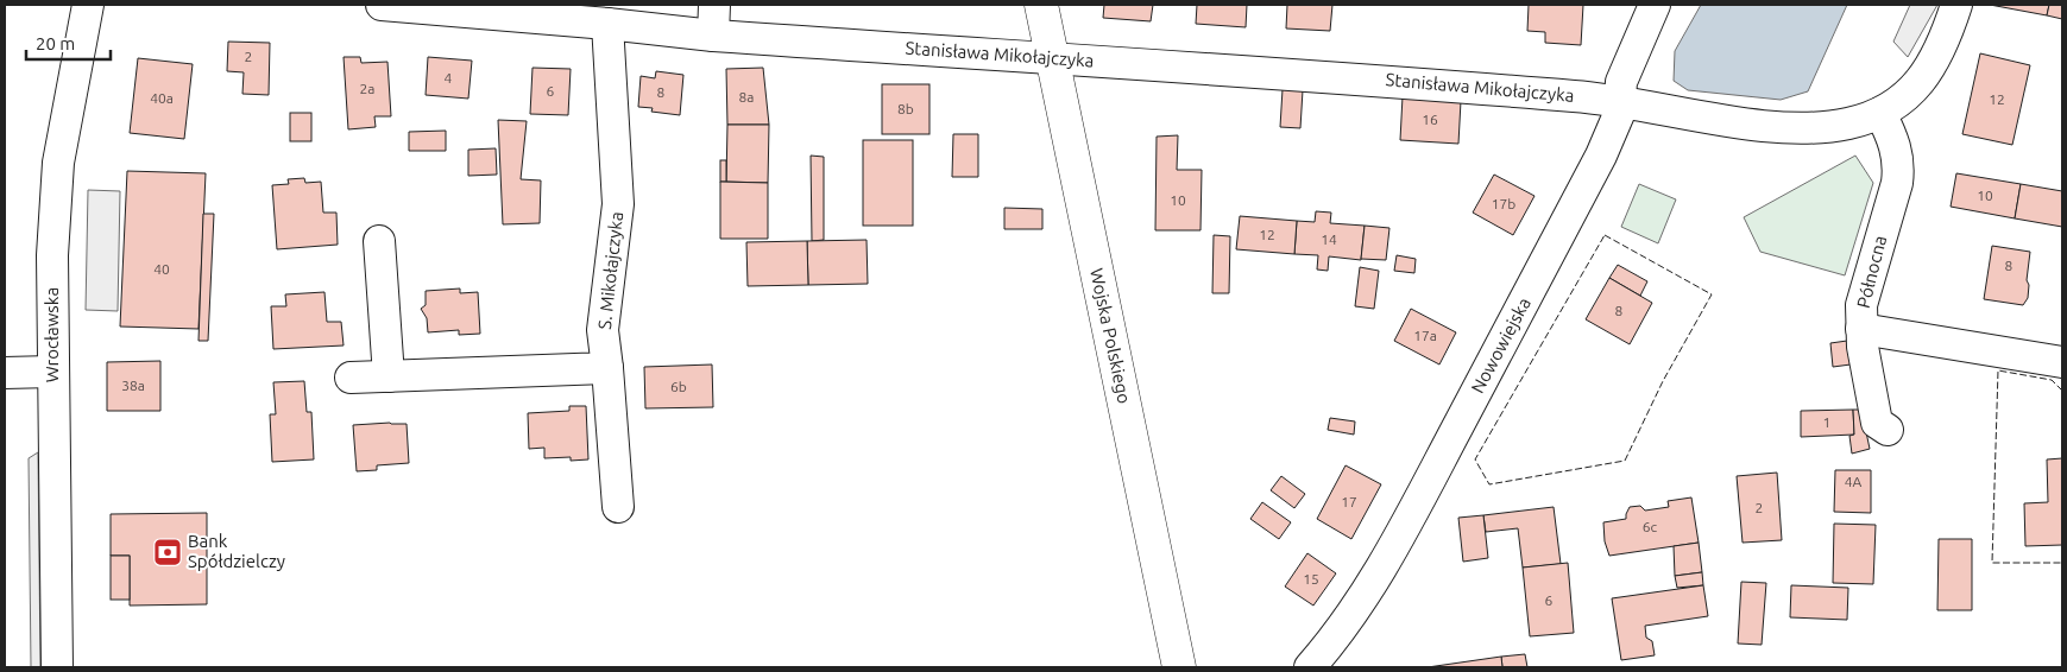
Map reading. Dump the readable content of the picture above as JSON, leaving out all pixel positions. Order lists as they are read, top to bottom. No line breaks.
{"streets":{"main road":["Wojska Polskiego"],"street":["Stanisława Mikołajczyka","S. Mikołajczyka","Północna","Wrocławska","Nowowiejska"]},"crossings":[["Stanisława Mikołajczyka","S. Mikołajczyka"],["Stanisława Mikołajczyka","Wojska Polskiego"],["Stanisława Mikołajczyka","Nowowiejska"]],"places":{"bank":["Bank Spółdzielczy"]},"house_numbers":["2","4","2a","6","8","8a","40a","12","8b","16","10","10","17b","12","14","8","40","8","17a","38a","6b","1","4A","17","2","6c","15","6"],"scale_bar":"20 m"}
